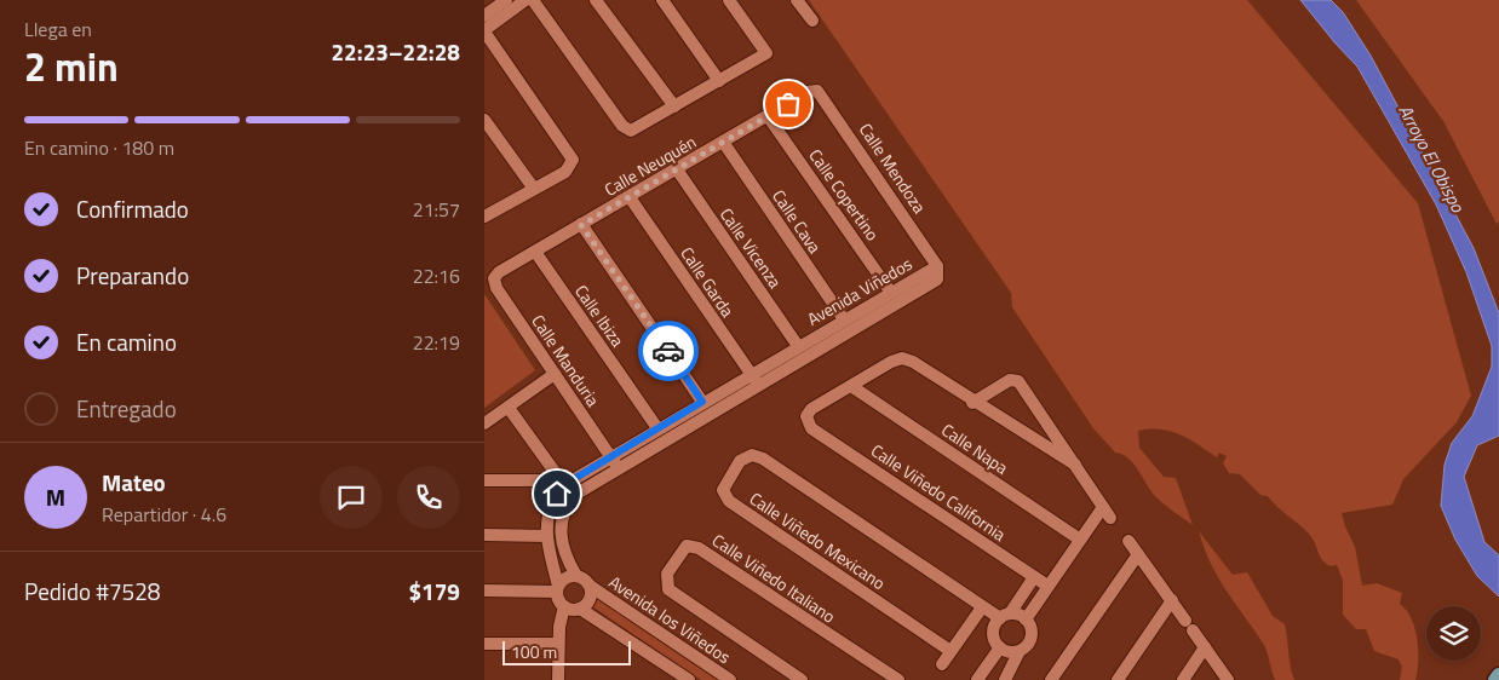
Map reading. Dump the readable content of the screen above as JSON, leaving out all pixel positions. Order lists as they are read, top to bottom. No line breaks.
{"streets":{"street":["Calle Neuquén","Calle Mendoza","Calle Copertino","Calle Cava","Calle Vicenza","Calle Garda","Avenida Viñedos","Calle Ibiza","Calle Manduria","Calle Napa","Calle Viñedo California","Calle Viñedo Mexicano","Calle Viñedo Italiano","Avenida los Viñedos"]},"crossings":[["Calle Neuquén","Calle Mendoza"],["Calle Neuquén","Calle Copertino"],["Calle Neuquén","Calle Cava"],["Calle Neuquén","Calle Vicenza"],["Calle Neuquén","Calle Garda"],["Calle Neuquén","Calle Ibiza"],["Calle Neuquén","Calle Manduria"],["Calle Mendoza","Avenida Viñedos"],["Calle Copertino","Avenida Viñedos"],["Calle Cava","Avenida Viñedos"],["Calle Vicenza","Avenida Viñedos"],["Calle Garda","Avenida Viñedos"],["Avenida Viñedos","Calle Ibiza"],["Avenida Viñedos","Calle Manduria"],["Avenida Viñedos","Avenida los Viñedos"],["Calle Napa","Calle Viñedo California"]],"water":["Arroyo El Obispo"],"scale_bar":"100 m","page":{"heading":["2 min","Llega en","22:23–22:28"],"panel":["Mateo","Repartidor · 4.6","Pedido #7528","$179"],"bar":"En camino · 180 m","list":[["Confirmado","21:57"],["Preparando","22:16"],["En camino","22:19"],"Entregado"],"round":"M","scale":"100 m"}}
